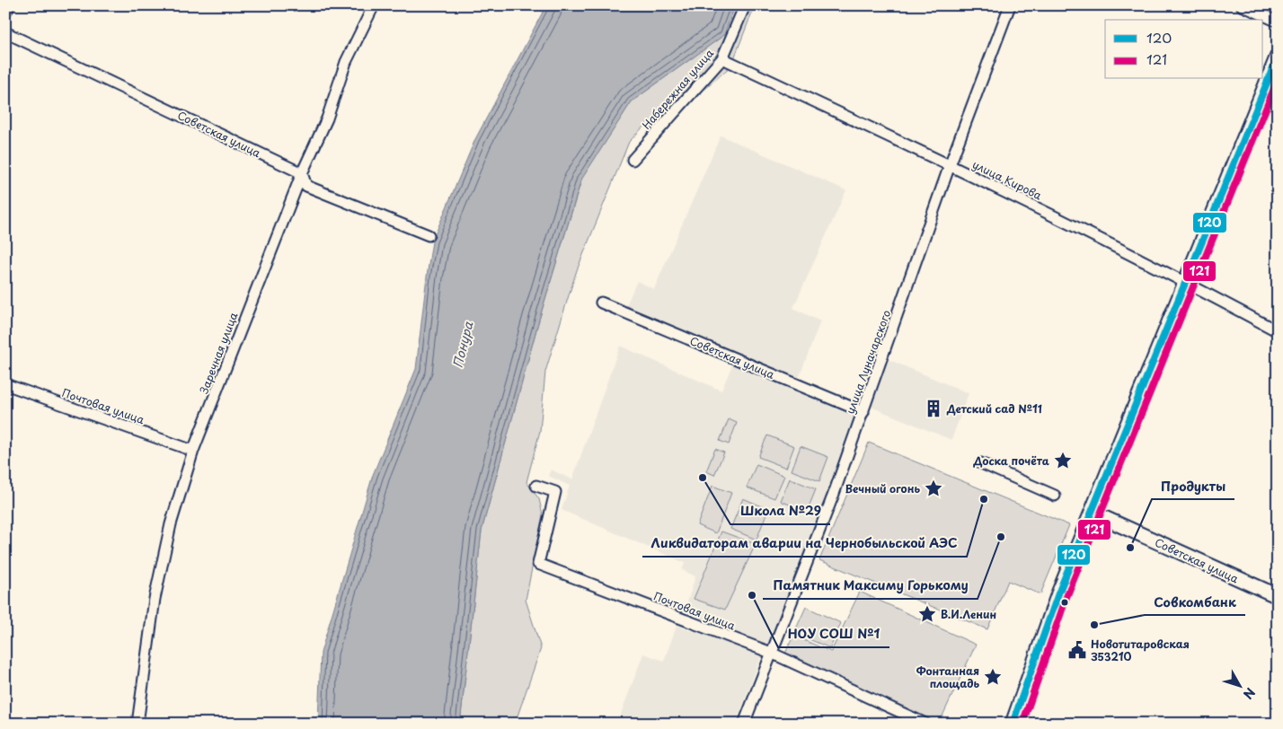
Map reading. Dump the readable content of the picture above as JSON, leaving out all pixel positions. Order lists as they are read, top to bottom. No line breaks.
{"streets":{"street":["Набережная улица","Советская улица","улица Кирова","Заречная улица","улица Луначарского","Почтовая улица"]},"crossings":[["Набережная улица","улица Кирова"],["Советская улица","Заречная улица"],["Советская улица","улица Луначарского"],["улица Кирова","улица Луначарского"],["Заречная улица","Почтовая улица"],["улица Луначарского","Почтовая улица"]],"water":["Понура"],"places":{"building":["Детский сад №11"],"place":["Доска почёта","Вечный огонь","В.И.Ленин","Фонтанная площадь"],"other":["Школа №29","Ликвидаторам аварии на Чернобыльской АЭС","Памятник Максиму Горькому","Продукты","НОУ СОШ №1","Совкомбанк"],"public building":["Новотитаровская 353210"]},"lines":["transit line 120","transit line 121"],"legend":["120","121"],"north":"bottom right"}
